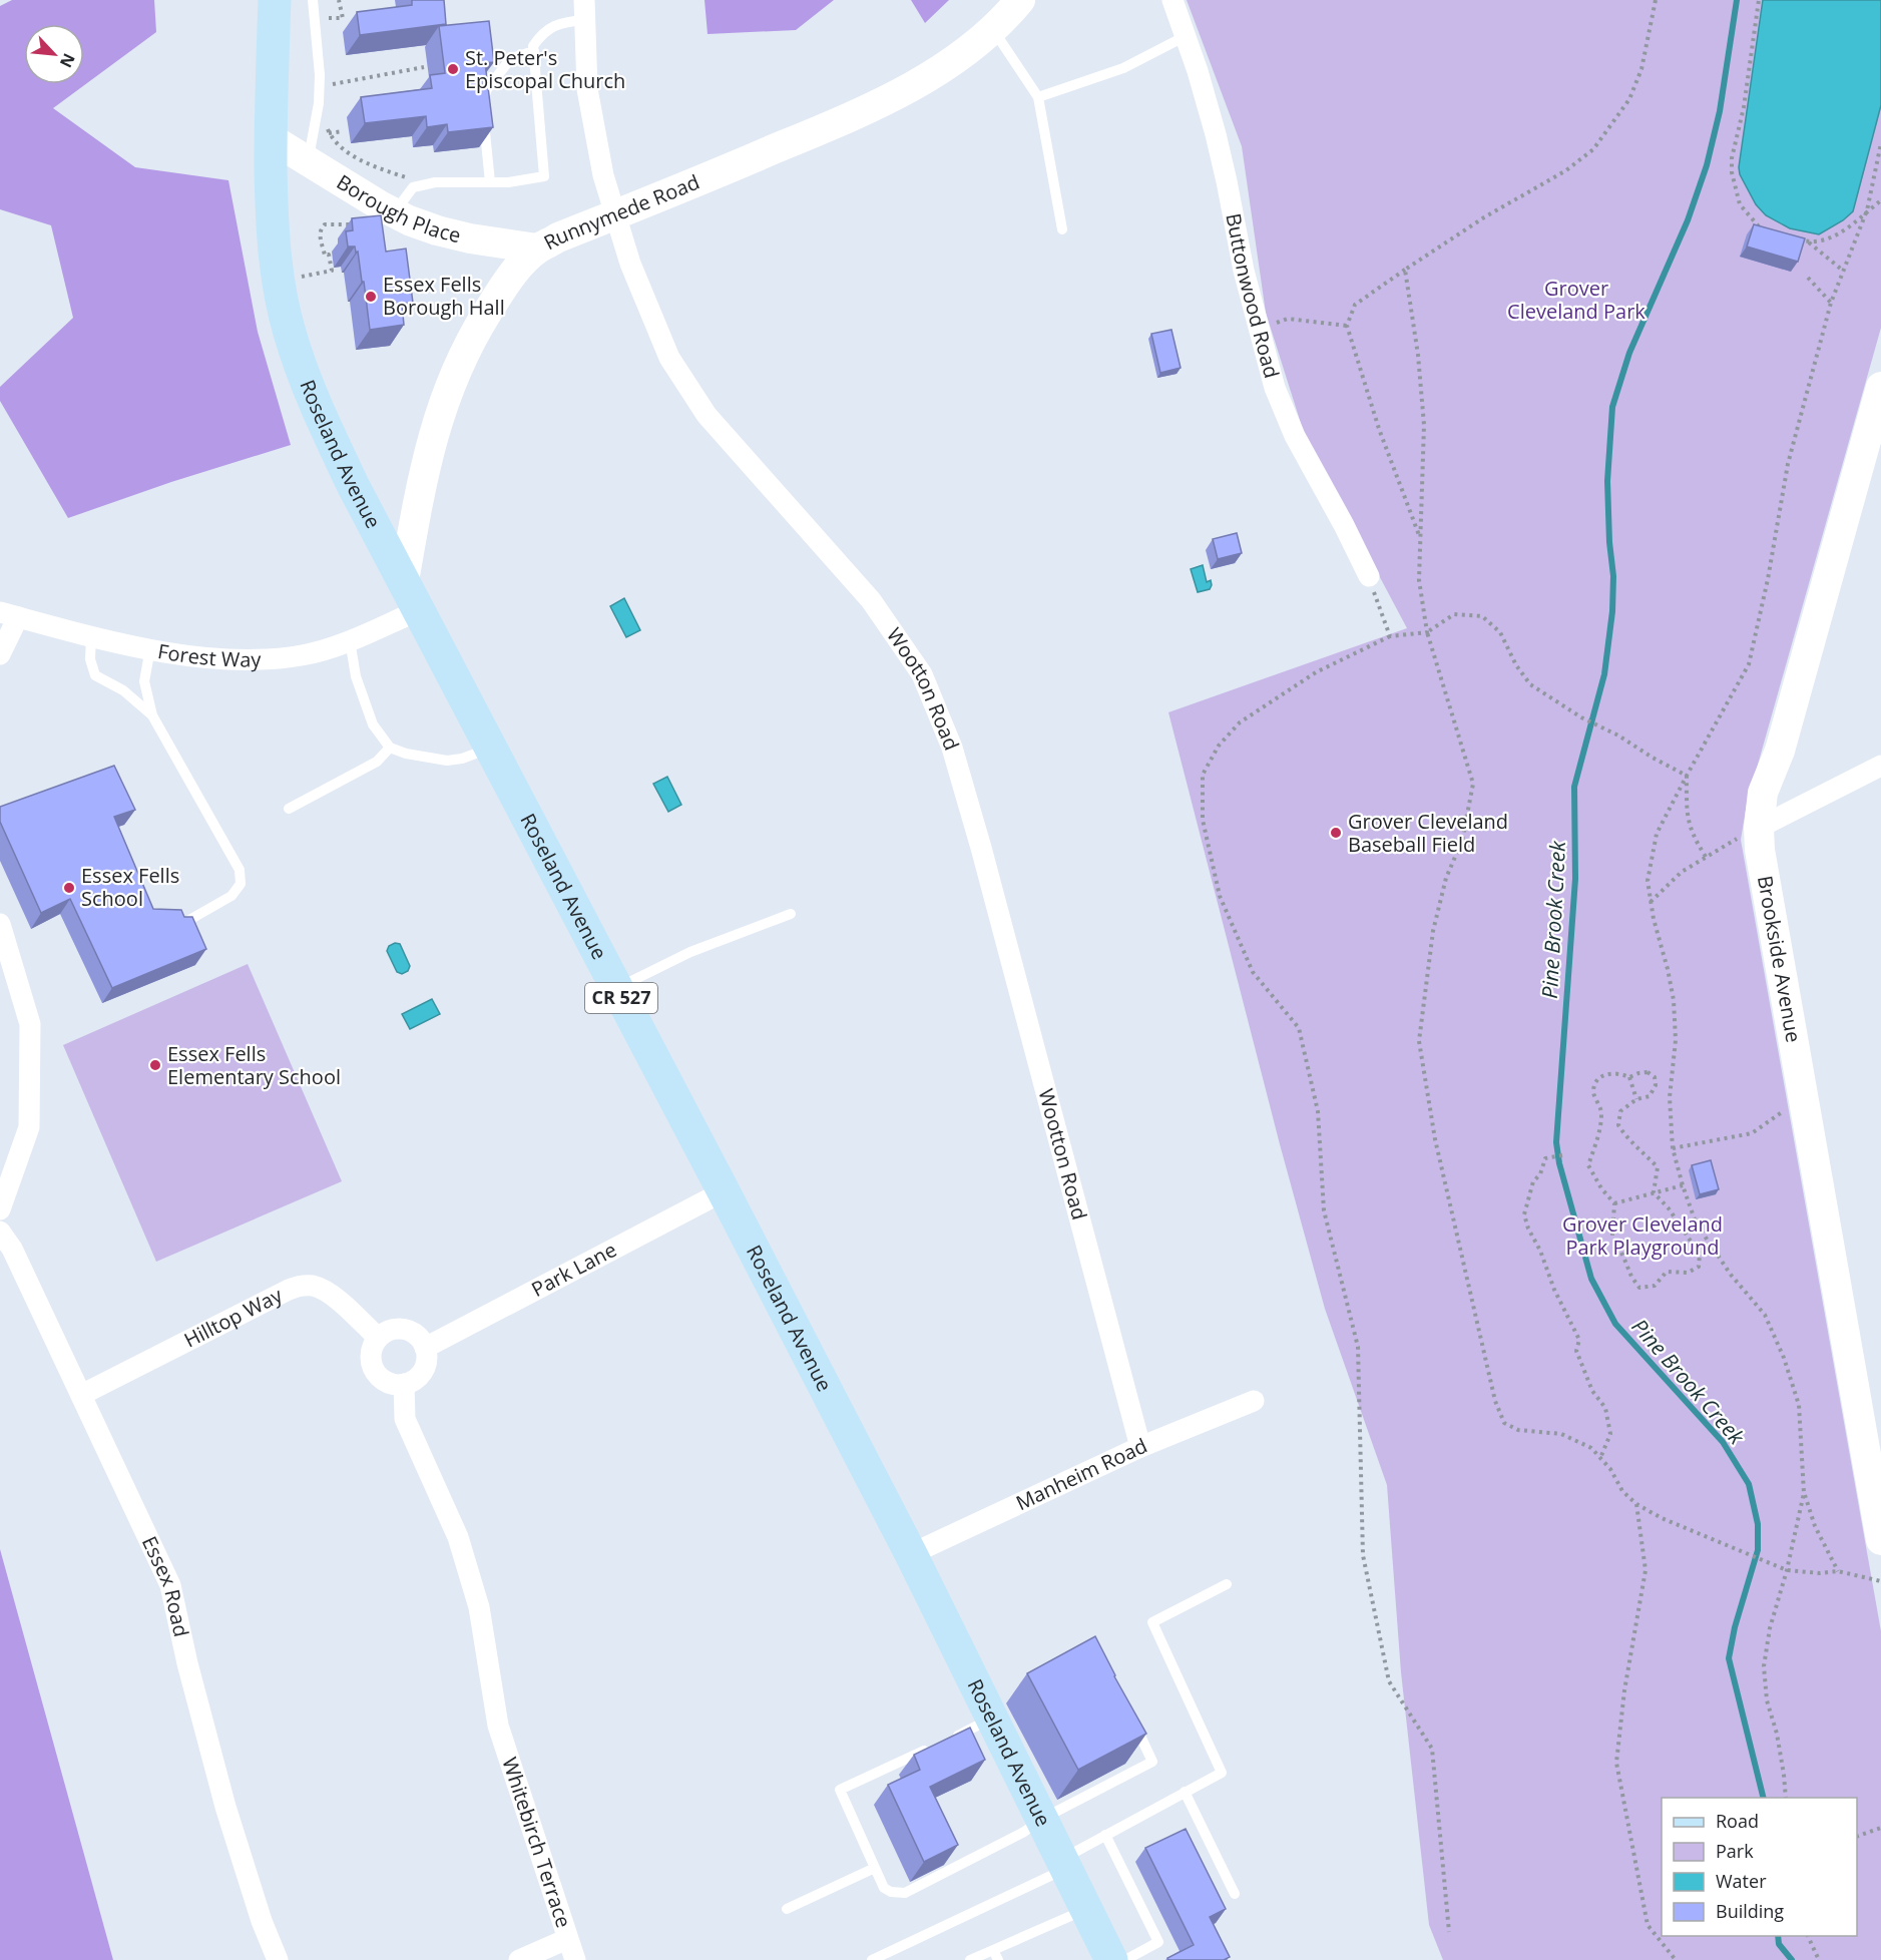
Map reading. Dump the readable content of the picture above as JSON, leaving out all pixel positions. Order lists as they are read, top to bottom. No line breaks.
{"streets":{"main road":["Roseland Avenue","CR 527"],"street":["Borough Place","Runnymede Road","Buttonwood Road","Forest Way","Wootton Road","Brookside Avenue","Park Lane","Hilltop Way","Manheim Road","Essex Road","Whitebirch Terrace"]},"crossings":[["Borough Place","Runnymede Road"],["Borough Place","Roseland Avenue"],["Runnymede Road","Roseland Avenue"],["Runnymede Road","Wootton Road"],["Roseland Avenue","Forest Way"],["Roseland Avenue","Park Lane"],["Roseland Avenue","Manheim Road"],["Wootton Road","Manheim Road"],["Park Lane","Hilltop Way"],["Park Lane","Whitebirch Terrace"],["Hilltop Way","Essex Road"],["Hilltop Way","Whitebirch Terrace"]],"water":["Pine Brook Creek"],"parks":["Grover Cleveland Park","Grover Cleveland Park Playground"],"places":["St. Peter's Episcopal Church","Essex Fells Borough Hall","Grover Cleveland Baseball Field","Essex Fells School","Essex Fells Elementary School"],"legend":["Road","Park","Water","Building"],"north":"bottom right"}
